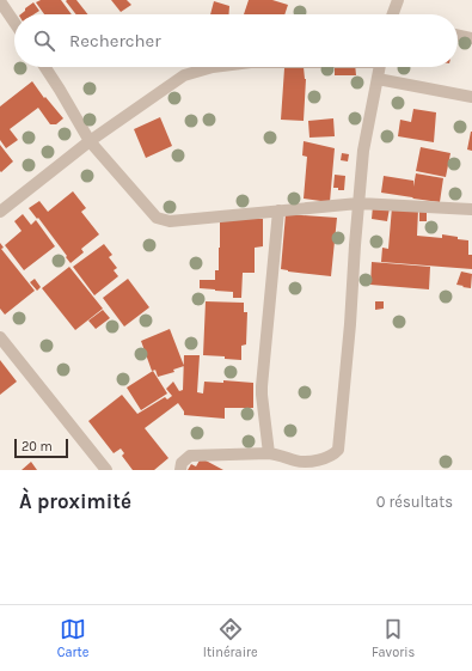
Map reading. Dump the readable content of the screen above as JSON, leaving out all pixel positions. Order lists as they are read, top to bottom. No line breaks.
{"scale_bar":"20 m","page":{"search":"Rechercher","scale":"20 m","heading":["À proximité","0 résultats"],"nav":["Carte","Itinéraire","Favoris"]}}
